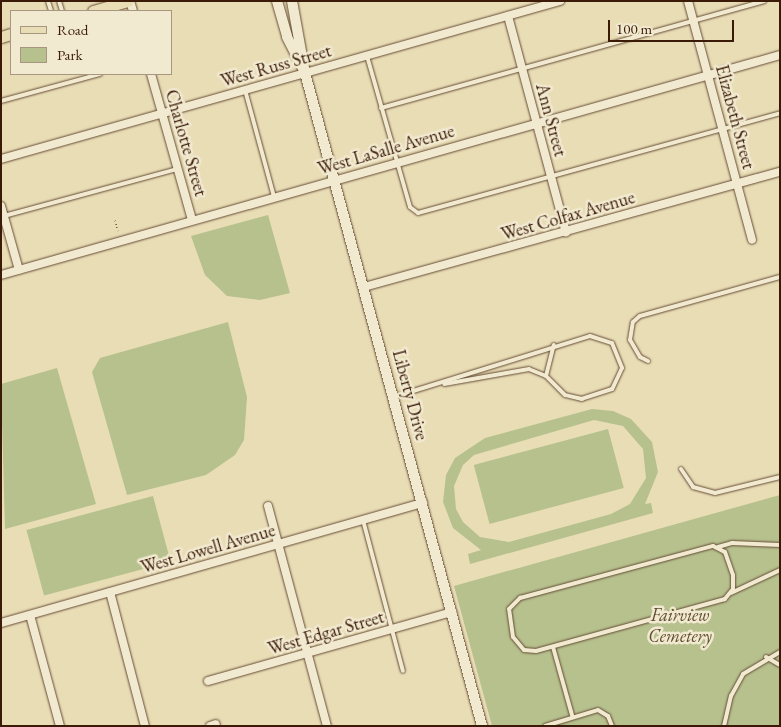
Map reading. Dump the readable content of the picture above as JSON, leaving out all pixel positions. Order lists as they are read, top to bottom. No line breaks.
{"streets":{"street":["West Russ Street","Elizabeth Street","Ann Street","Charlotte Street","West LaSalle Avenue","West Colfax Avenue","Liberty Drive","West Lowell Avenue","West Edgar Street"]},"crossings":[["West Russ Street","Ann Street"],["West Russ Street","Charlotte Street"],["West Russ Street","Liberty Drive"],["Elizabeth Street","West LaSalle Avenue"],["Elizabeth Street","West Colfax Avenue"],["Ann Street","West LaSalle Avenue"],["Ann Street","West Colfax Avenue"],["Charlotte Street","West LaSalle Avenue"],["West LaSalle Avenue","Liberty Drive"],["West Colfax Avenue","Liberty Drive"],["Liberty Drive","West Lowell Avenue"],["Liberty Drive","West Edgar Street"]],"parks":["Fairview Cemetery"],"legend":["Road","Park"],"scale_bar":"100 m"}
